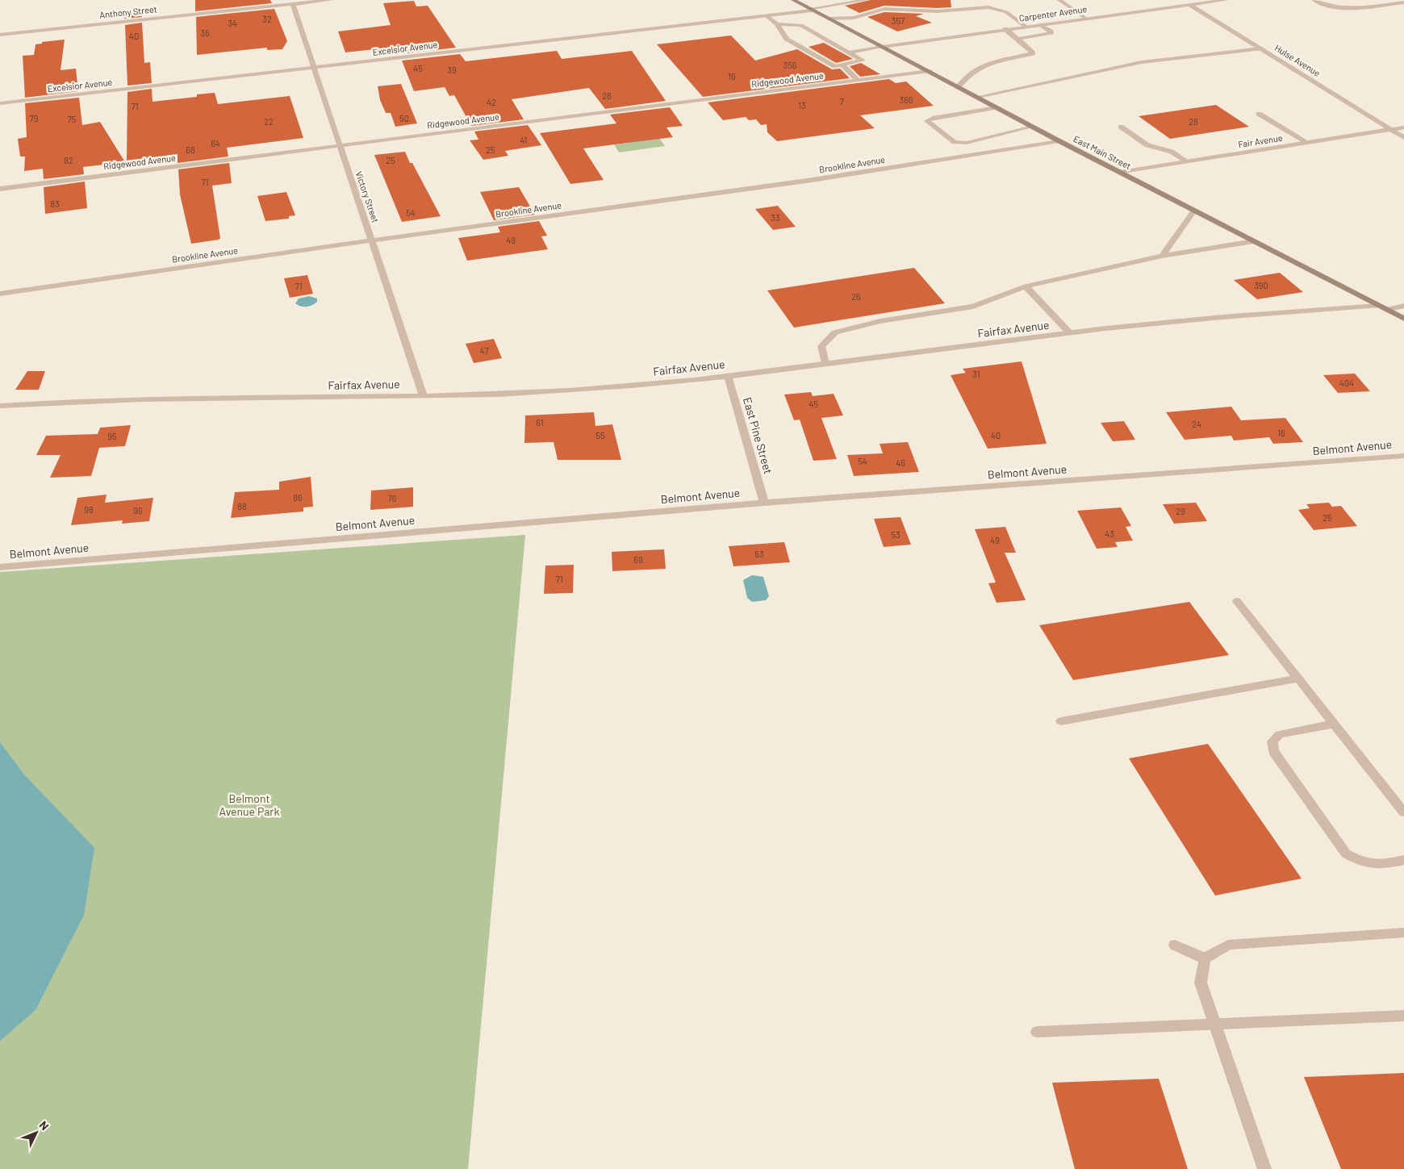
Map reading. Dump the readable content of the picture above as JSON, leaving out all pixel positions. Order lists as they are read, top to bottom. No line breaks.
{"streets":{"main road":["East Main Street"],"street":["Anthony Street","Carpenter Avenue","Excelsior Avenue","Hulse Avenue","Ridgewood Avenue","Fair Avenue","Brookline Avenue","Victory Street","Fairfax Avenue","East Pine Street","Belmont Avenue"]},"crossings":[["Anthony Street","Victory Street"],["Carpenter Avenue","Hulse Avenue"],["Carpenter Avenue","East Main Street"],["Excelsior Avenue","East Main Street"],["Excelsior Avenue","Victory Street"],["Hulse Avenue","Fair Avenue"],["Ridgewood Avenue","East Main Street"],["Ridgewood Avenue","Victory Street"],["Fair Avenue","East Main Street"],["East Main Street","Brookline Avenue"],["East Main Street","Fairfax Avenue"],["Brookline Avenue","Victory Street"],["Victory Street","Fairfax Avenue"],["Fairfax Avenue","East Pine Street"],["East Pine Street","Belmont Avenue"]],"parks":["Belmont Avenue Park"],"house_numbers":["32","357","34","36","40","356","45","39","16","28","366","7","42","13","71","79","50","75","22","28","41","64","68","25","82","25","71","83","54","33","49","390","71","26","47","31","404","45","61","24","16","55","40","95","54","46","86","76","88","98","96","29","25","43","53","49","63","69","71"],"north":"top right"}
